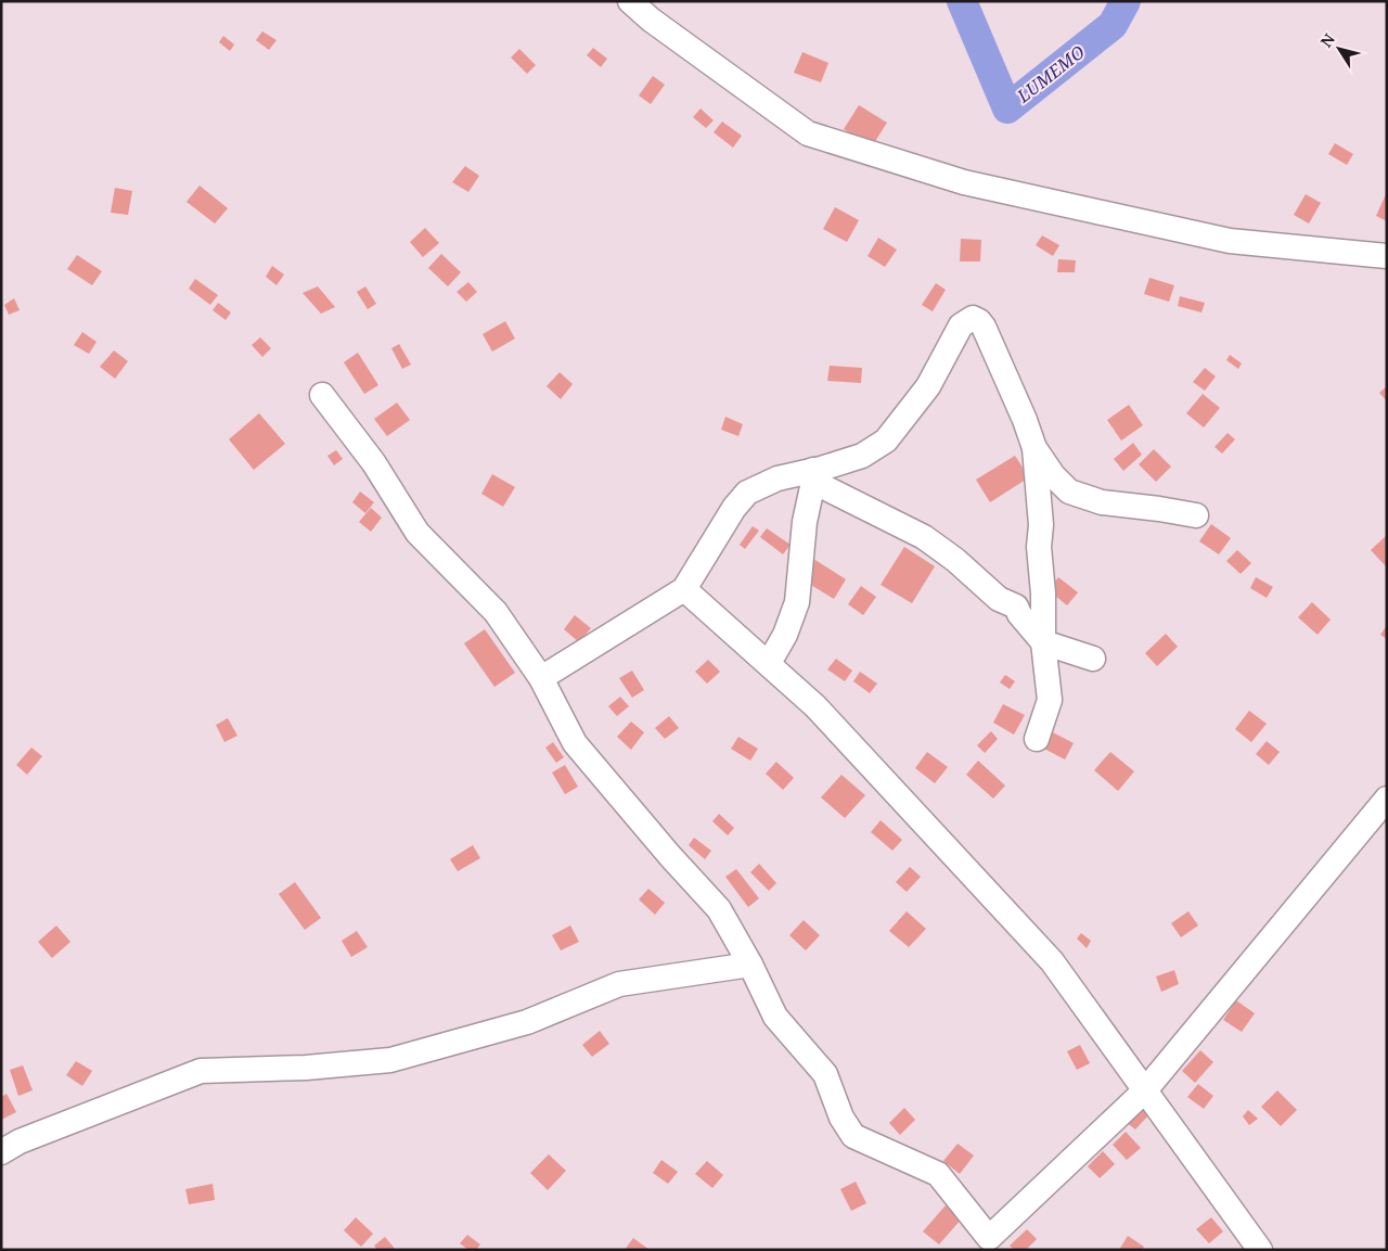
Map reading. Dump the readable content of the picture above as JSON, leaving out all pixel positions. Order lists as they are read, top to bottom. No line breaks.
{"water":["LUMEMO"],"north":"top left"}
